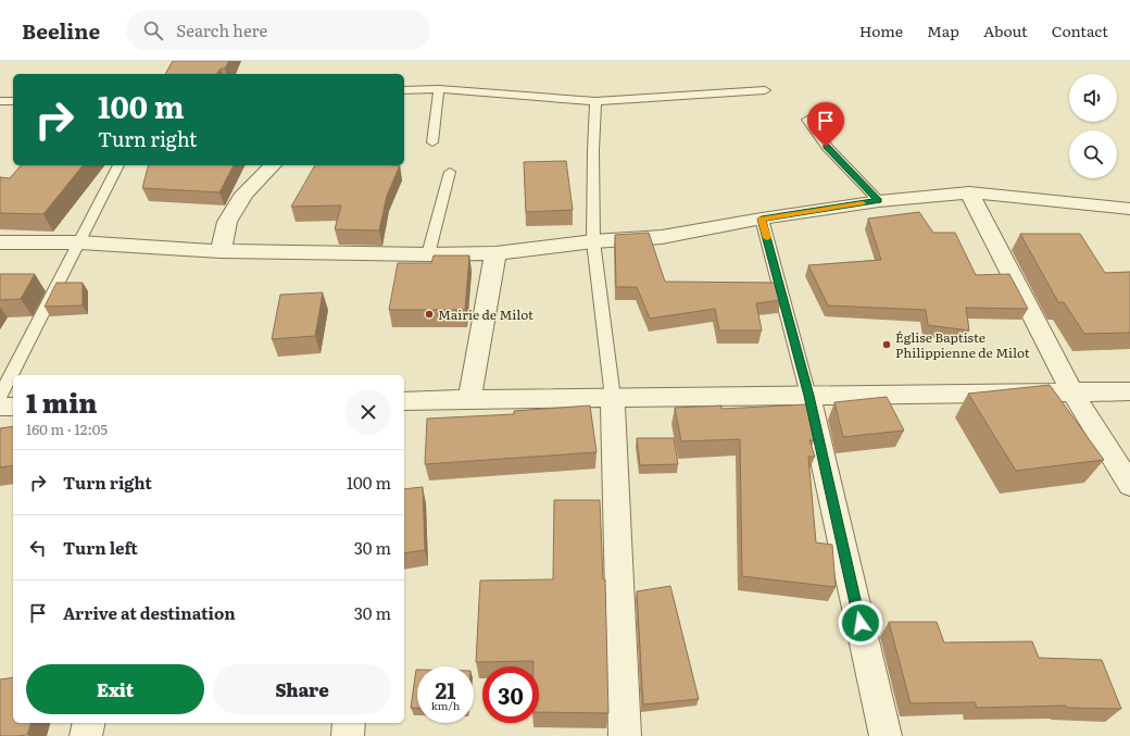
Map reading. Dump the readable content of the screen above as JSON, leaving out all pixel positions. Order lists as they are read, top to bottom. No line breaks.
{"places":["Mairie de Milot","Église Baptiste Philippienne de Milot"],"page":{"header":"Beeline","search":"Search here","nav":["Home","Map","About","Contact"],"turn":["100 m","Turn right"],"heading":["1 min","160 m · 12:05"],"list":[{"name":"Turn right","value":"100 m"},{"name":"Turn left","value":"30 m"},{"name":"Arrive at destination","value":"30 m"}],"buttons":["Exit","Share"],"speed":"21 km/h","limit":"30"}}
